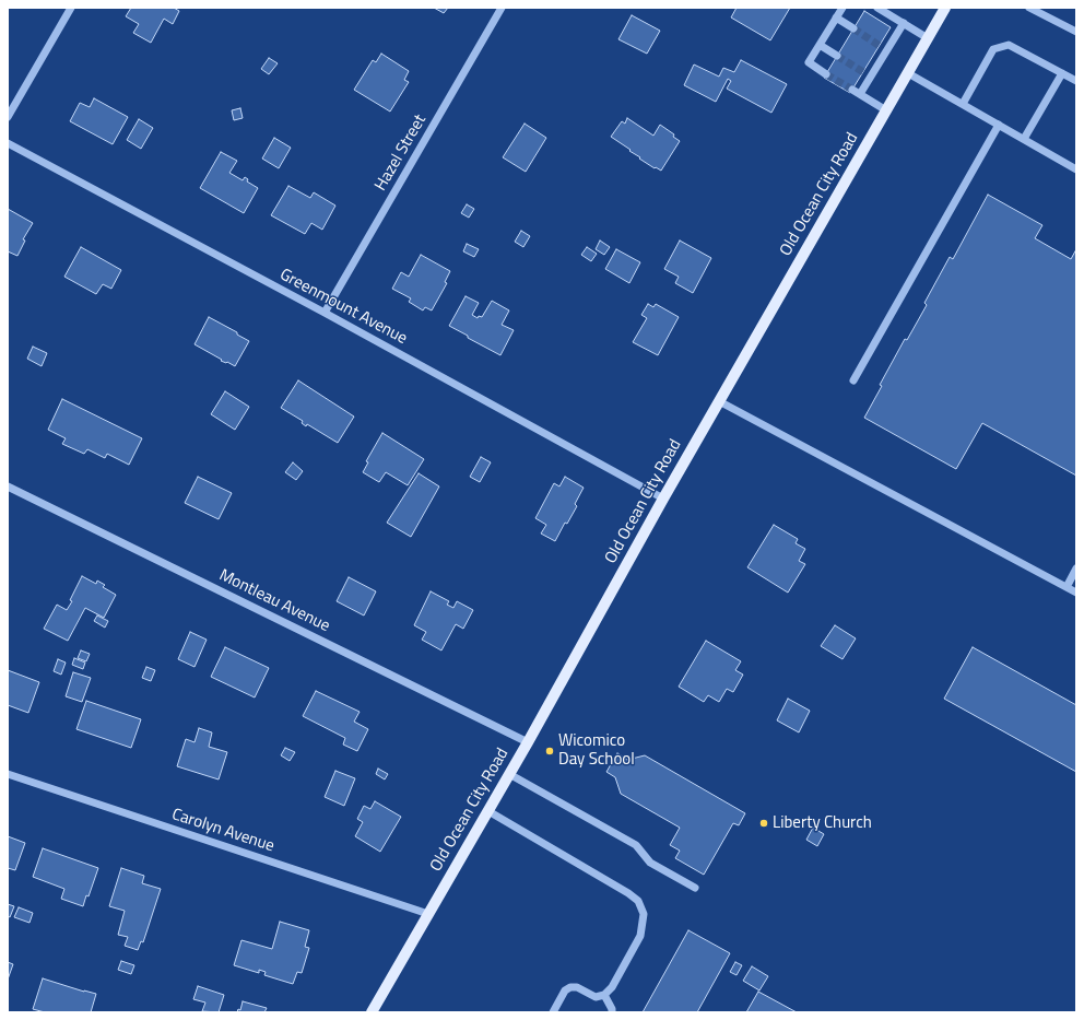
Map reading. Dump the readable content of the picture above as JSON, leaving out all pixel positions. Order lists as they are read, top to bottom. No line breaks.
{"streets":{"main road":["Old Ocean City Road"],"street":["Hazel Street","Greenmount Avenue","Montleau Avenue","Carolyn Avenue"]},"crossings":[["Hazel Street","Greenmount Avenue"],["Old Ocean City Road","Greenmount Avenue"],["Old Ocean City Road","Montleau Avenue"],["Old Ocean City Road","Carolyn Avenue"]],"places":["Wicomico Day School","Liberty Church"]}
